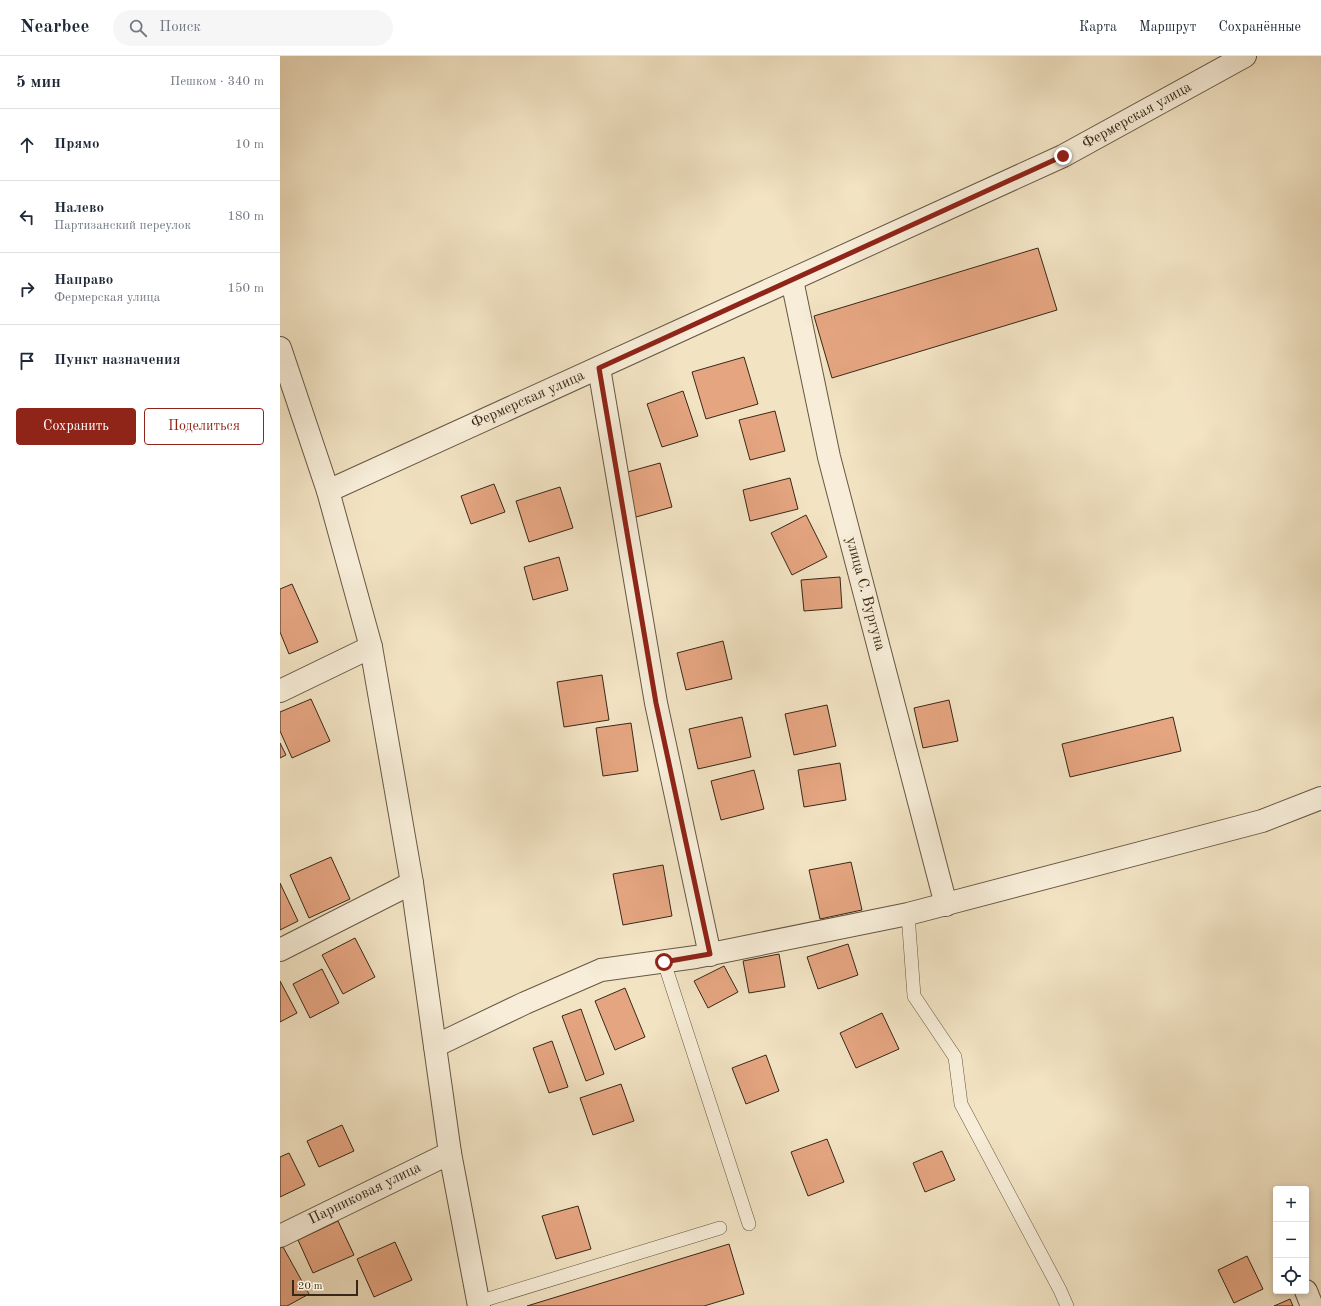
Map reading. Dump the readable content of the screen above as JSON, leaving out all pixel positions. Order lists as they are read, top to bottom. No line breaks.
{"streets":{"street":["Фермерская улица","улица С. Вургуна","Парниковая улица"]},"crossings":[["Фермерская улица","улица С. Вургуна"]],"scale_bar":"20 m","page":{"header":"Nearbee","search":"Поиск","nav":["Карта","Маршрут","Сохранённые"],"heading":["5 мин","Пешком · 340 m"],"list":[["Прямо","10 m"],["Налево","Партизанский переулок","180 m"],["Направо","Фермерская улица","150 m"],"Пункт назначения"],"buttons":["Сохранить","Поделиться"],"map_buttons":["+","−"],"scale":"20 m"}}
